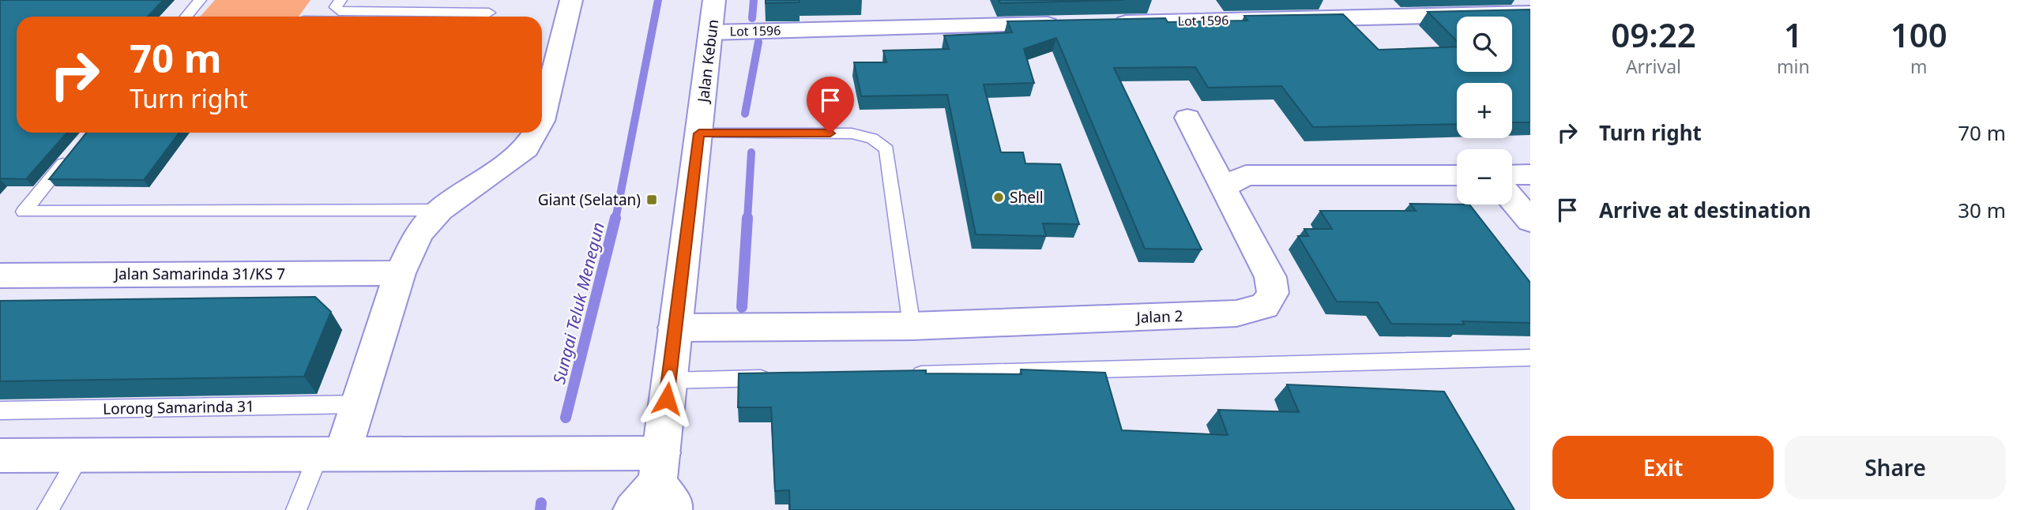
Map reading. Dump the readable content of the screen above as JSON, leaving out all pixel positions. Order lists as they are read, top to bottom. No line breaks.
{"streets":{"street":["Lot 1596","Jalan Kebun","Jalan Samarinda 31/KS 7","Jalan 2"],"lane":["Lorong Samarinda 31"]},"crossings":[["Lot 1596","Jalan Kebun"],["Jalan Kebun","Jalan 2"]],"water":["Sungai Teluk Menegun"],"places":{"other":["Shell"],"transit":["Giant (Selatan)"]},"page":{"eta":["09:22","Arrival","1","min","100","m"],"map_buttons":["+","−"],"turn":["70 m","Turn right"],"list":[{"name":"Turn right","value":"70 m"},{"name":"Arrive at destination","value":"30 m"}],"buttons":["Exit","Share"]}}
